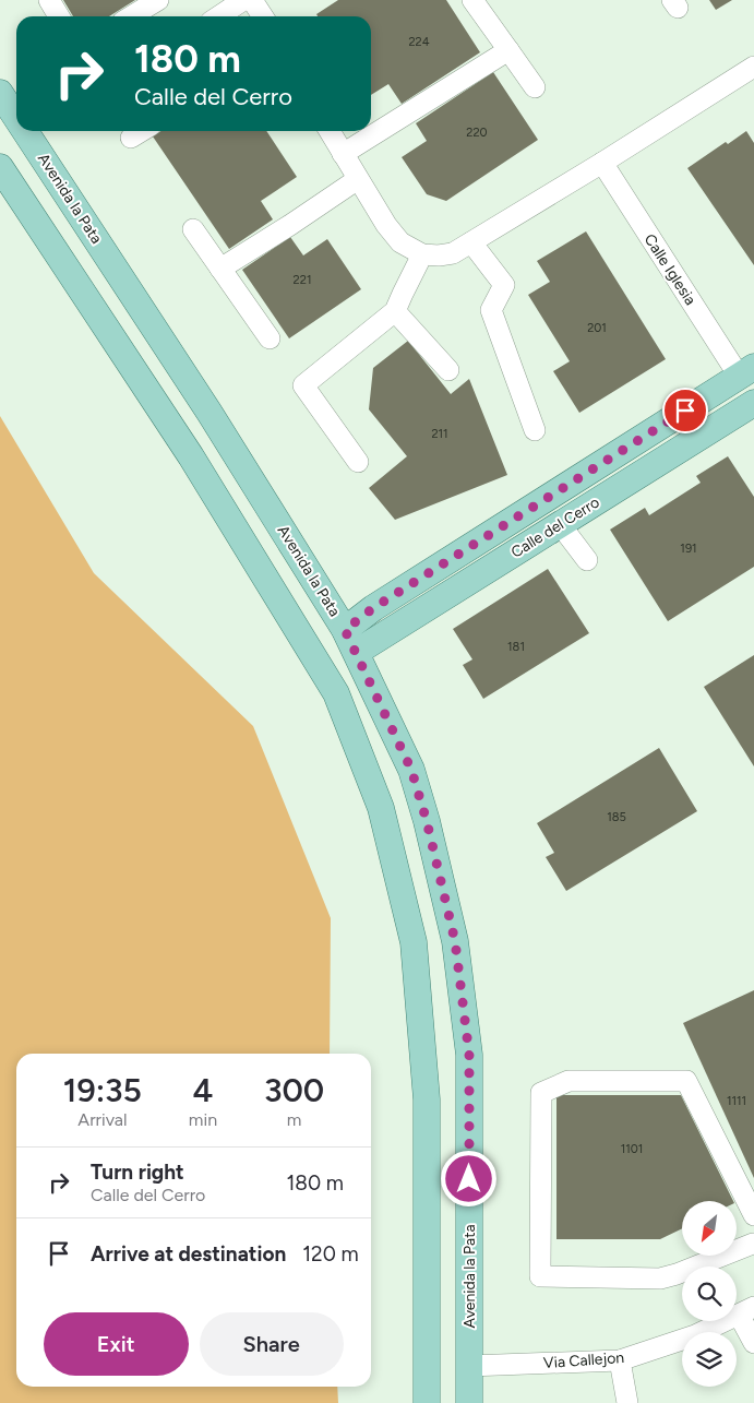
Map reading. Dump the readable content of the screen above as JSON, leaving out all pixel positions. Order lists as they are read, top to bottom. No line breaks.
{"streets":{"main road":["Avenida la Pata","Calle del Cerro"],"street":["Calle Iglesia","Via Callejon"]},"crossings":[["Avenida la Pata","Calle del Cerro"],["Avenida la Pata","Via Callejon"],["Calle Iglesia","Calle del Cerro"]],"house_numbers":["224","220","221","201","211","191","181","185","1111","1101"],"north":"bottom left","page":{"turn":["180 m","Calle del Cerro"],"eta":["19:35","Arrival","4","min","300","m"],"list":[{"name":"Turn right","note":"Calle del Cerro","value":"180 m"},{"name":"Arrive at destination","value":"120 m"}],"buttons":["Exit","Share"]}}
